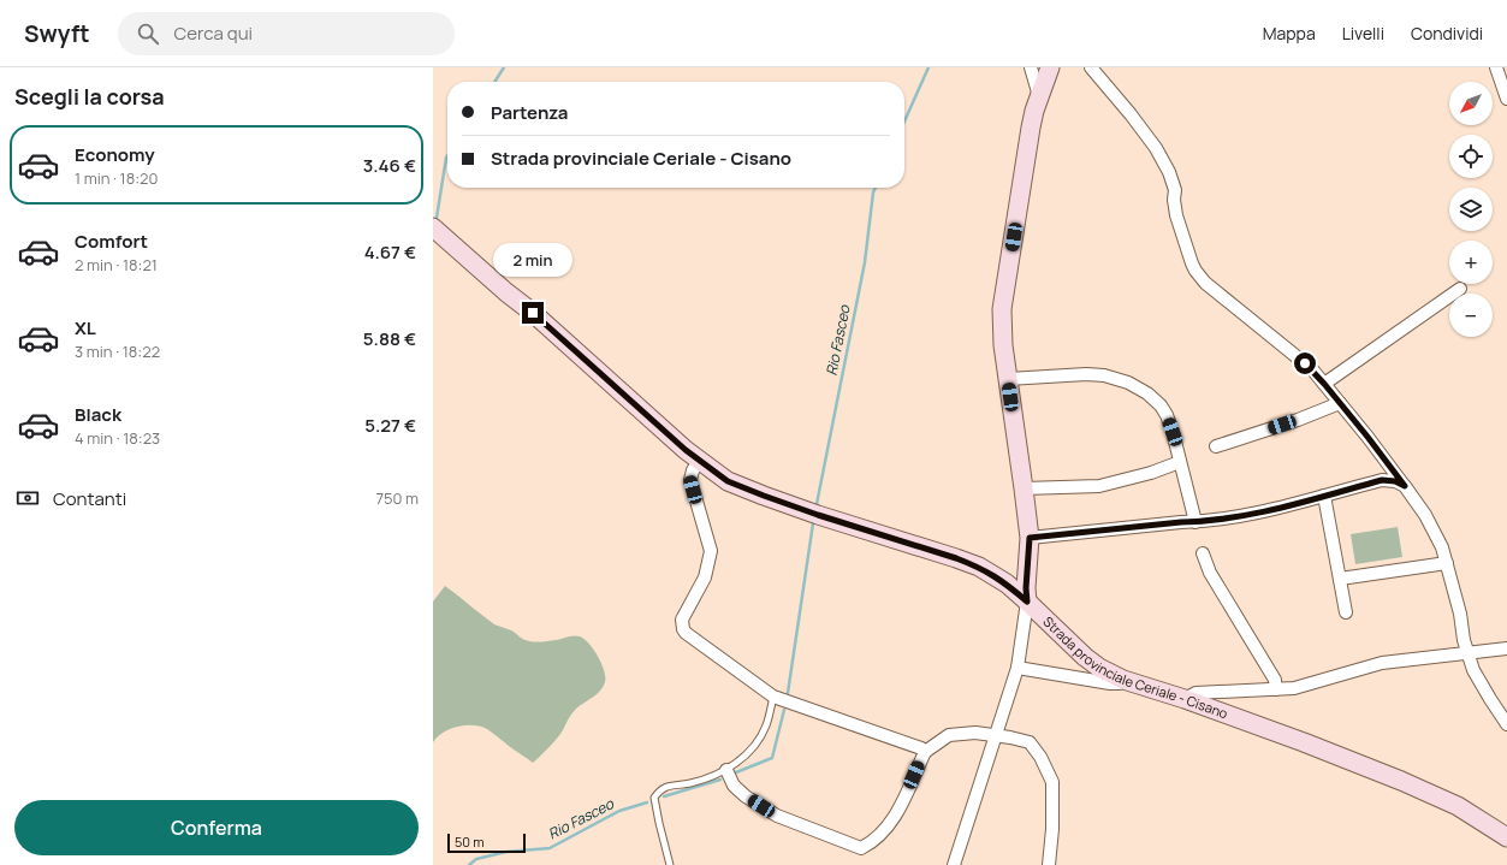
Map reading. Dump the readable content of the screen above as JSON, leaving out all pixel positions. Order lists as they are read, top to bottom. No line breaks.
{"streets":{"main road":["Strada provinciale Ceriale - Cisano"]},"water":["Rio Fasceo"],"scale_bar":"50 m","north":"bottom left","page":{"header":"Swyft","search":"Cerca qui","nav":["Mappa","Livelli","Condividi"],"heading":"Scegli la corsa","map_buttons":["+","−"],"banner":["Partenza","Strada provinciale Ceriale - Cisano"],"list":[{"name":"Economy","note":"1 min · 18:20","value":"3.46 €"},{"name":"Comfort","note":"2 min · 18:21","value":"4.67 €"},{"name":"XL","note":"3 min · 18:22","value":"5.88 €"},{"name":"Black","note":"4 min · 18:23","value":"5.27 €"}],"bubble":"2 min","pay":["Contanti","750 m"],"buttons":"Conferma","scale":"50 m"}}
